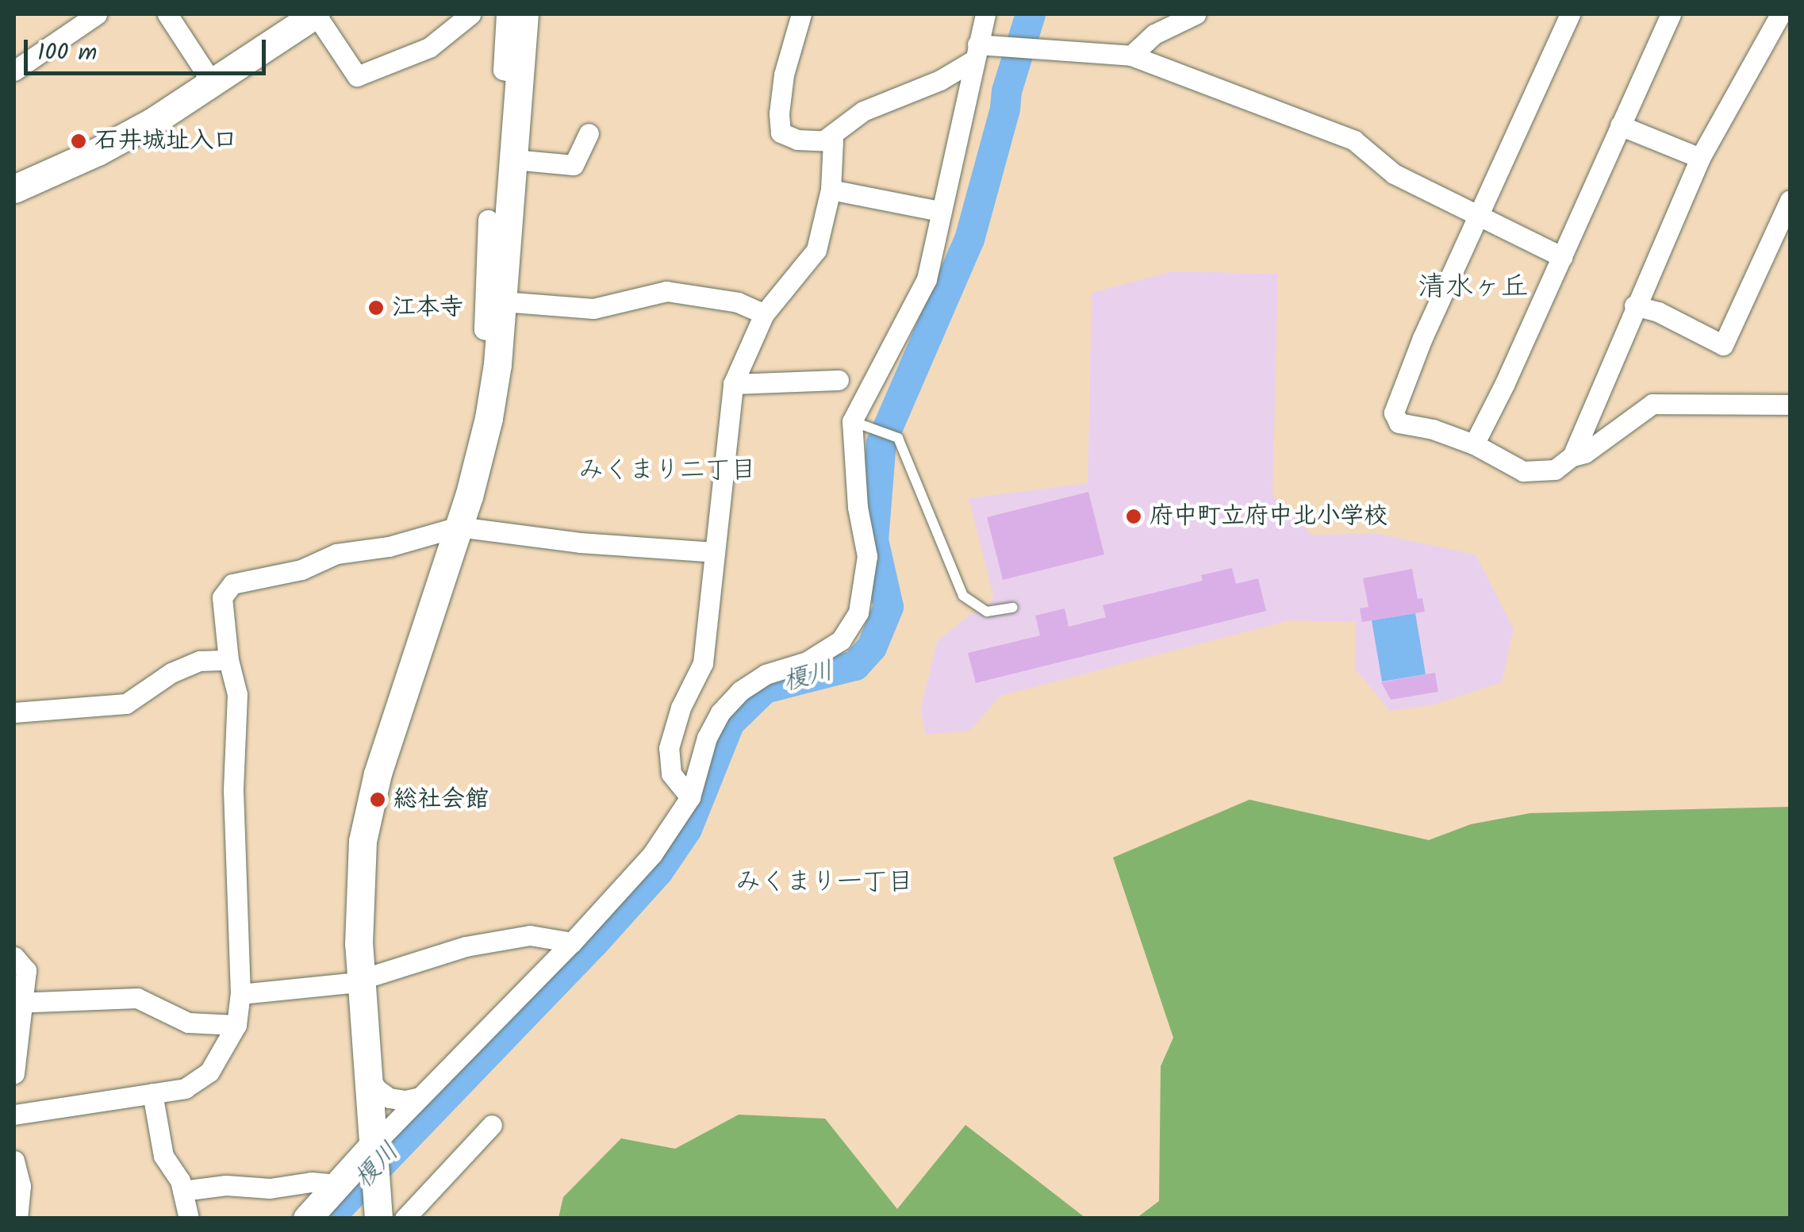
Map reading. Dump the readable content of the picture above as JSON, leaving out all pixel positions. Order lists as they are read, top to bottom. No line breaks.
{"districts":["清水ヶ丘","みくまり二丁目","みくまり一丁目"],"water":["榎川"],"places":["石井城址入口","江本寺","府中町立府中北小学校","総社会館"],"scale_bar":"100 m"}
